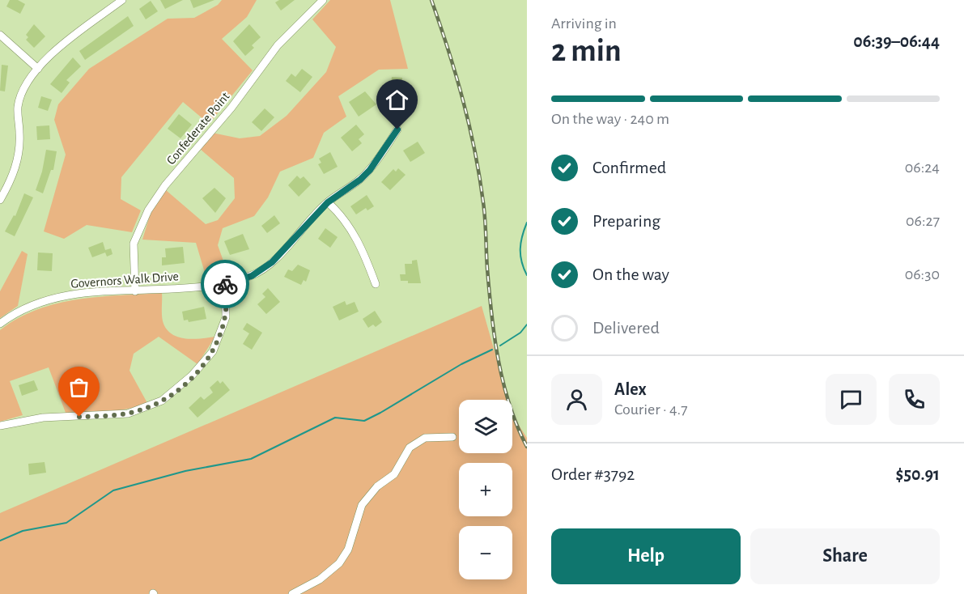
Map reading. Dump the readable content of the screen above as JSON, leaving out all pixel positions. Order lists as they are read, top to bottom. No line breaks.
{"streets":{"street":["Confederate Point","Governors Walk Drive"]},"crossings":[["Confederate Point","Governors Walk Drive"]],"page":{"heading":["2 min","Arriving in","06:39–06:44"],"panel":["Alex","Courier · 4.7","Order #3792","$50.91"],"bar":"On the way · 240 m","list":[["Confirmed","06:24"],["Preparing","06:27"],["On the way","06:30"],"Delivered"],"map_buttons":["+","−"],"buttons":["Help","Share"]}}
